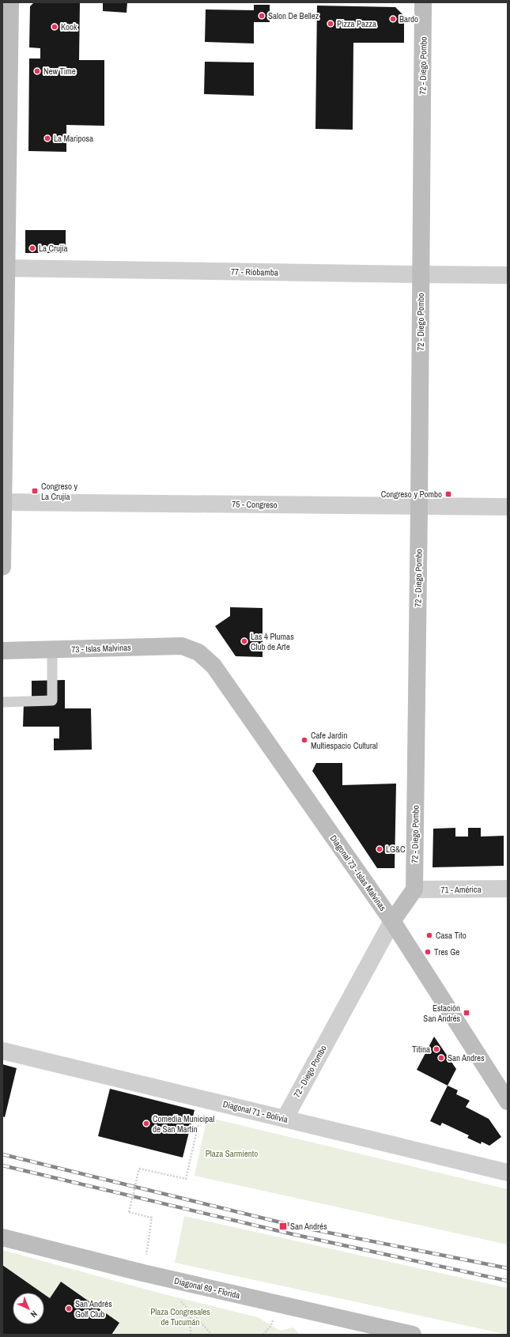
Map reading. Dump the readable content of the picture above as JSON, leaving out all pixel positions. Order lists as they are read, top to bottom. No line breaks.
{"streets":{"street":["72 - Diego Pombo","77 - Riobamba","75 - Congreso","73 - Islas Malvinas","Diagonal 73 - Islas Malvinas","71 - América","Diagonal 71 - Bolivia","Diagonal 69 - Florida"]},"crossings":[["72 - Diego Pombo","77 - Riobamba"],["72 - Diego Pombo","75 - Congreso"],["72 - Diego Pombo","Diagonal 73 - Islas Malvinas"],["72 - Diego Pombo","71 - América"],["72 - Diego Pombo","Diagonal 71 - Bolivia"],["73 - Islas Malvinas","Diagonal 73 - Islas Malvinas"]],"parks":["Plaza Sarmiento","Plaza Congresales de Tucumán"],"places":{"other":["Salon De Bellez","Bardo","Pizza Pazza","Kook","New Time","La Mariposa","La Crujía","Las 4 Plumas Club de Arte","Cafe Jardin Multiespacio Cultural","LG&C","Casa Tito","Tres Ge","Titina","San Andres","Comedia Municipal de San Martín","San Andrés Golf Club"],"transit":["Congreso y La Crujía","Congreso y Pombo","Estación San Andrés","San Andrés"]},"north":"bottom right"}
